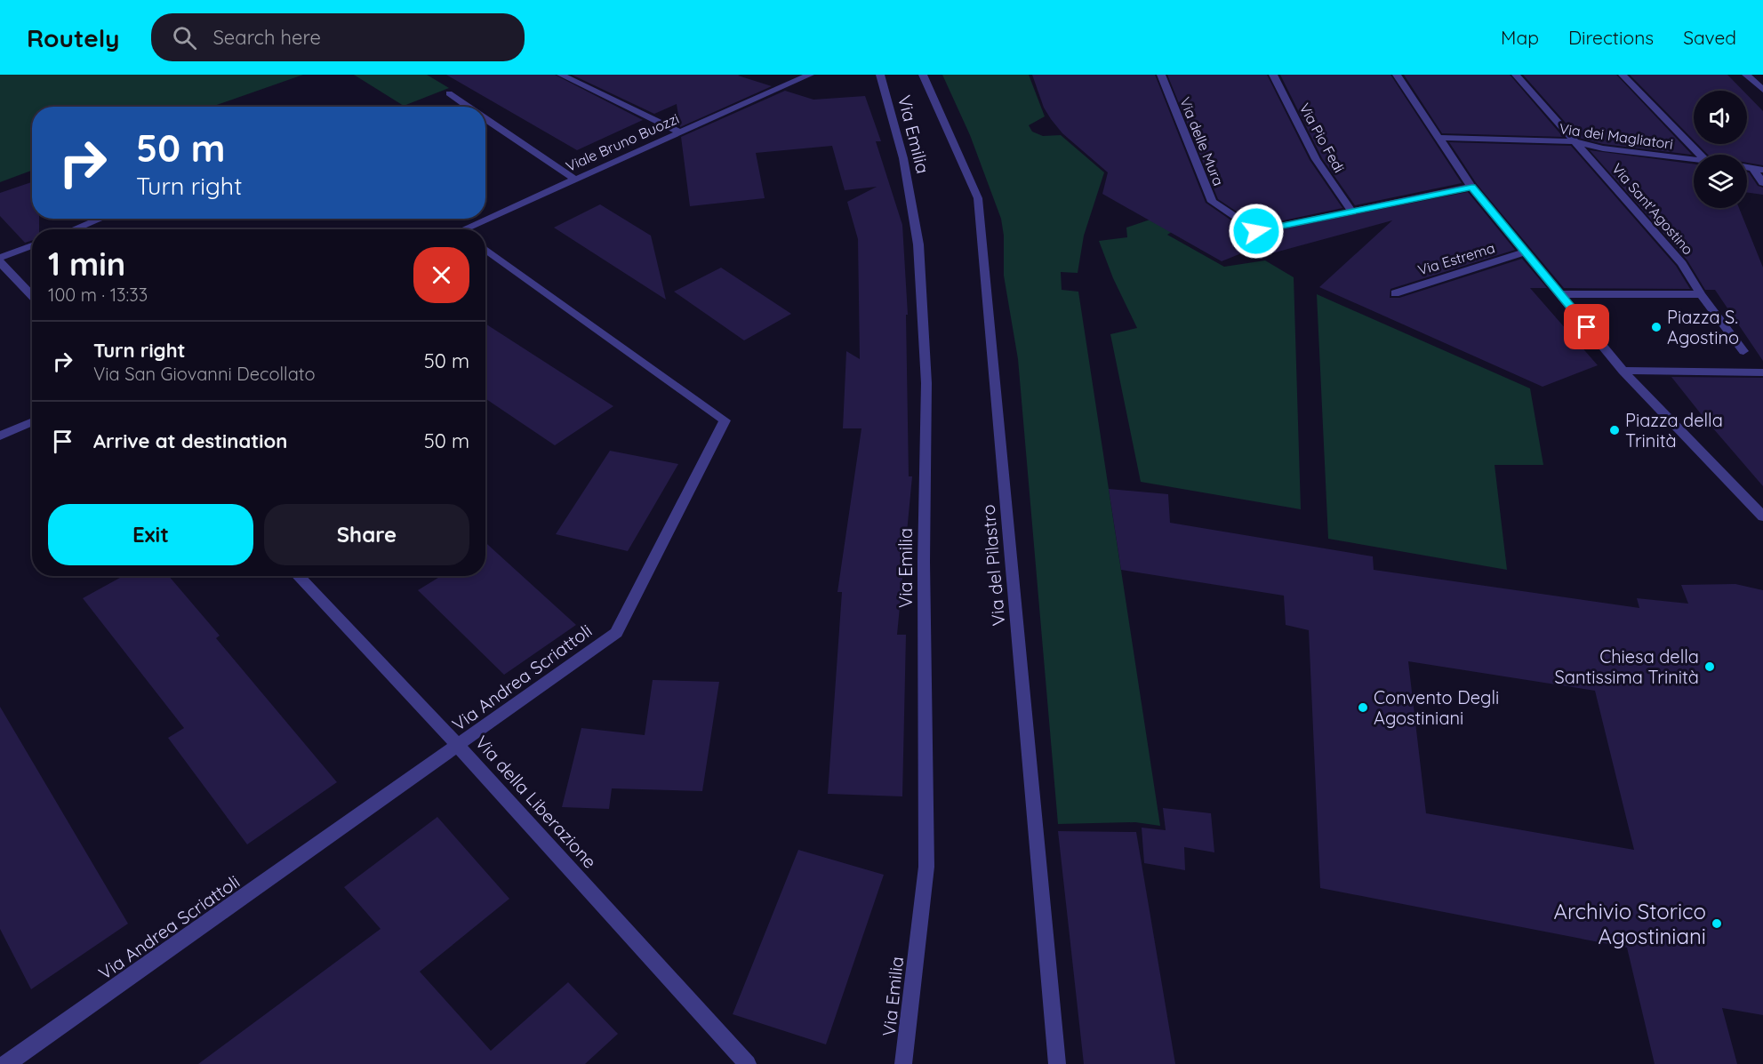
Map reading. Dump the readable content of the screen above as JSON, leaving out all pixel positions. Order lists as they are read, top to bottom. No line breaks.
{"streets":{"street":["Via Emilia","Via dei Magliatori","Via Pio Fedi","Via delle Mura","Viale Bruno Buozzi","Via Sant'Agostino","Via Estrema","Via del Pilastro","Via Andrea Scriattoli","Via della Liberazione"]},"crossings":[["Via dei Magliatori","Via Sant'Agostino"],["Via Pio Fedi","Via delle Mura"],["Via Andrea Scriattoli","Via della Liberazione"]],"places":["Piazza S. Agostino","Piazza della Trinità","Chiesa della Santissima Trinità","Convento Degli Agostiniani","Archivio Storico Agostiniani"],"page":{"header":"Routely","search":"Search here","nav":["Map","Directions","Saved"],"turn":["50 m","Turn right"],"heading":["1 min","100 m · 13:33"],"list":[{"name":"Turn right","note":"Via San Giovanni Decollato","value":"50 m"},{"name":"Arrive at destination","value":"50 m"}],"buttons":["Exit","Share"]}}
